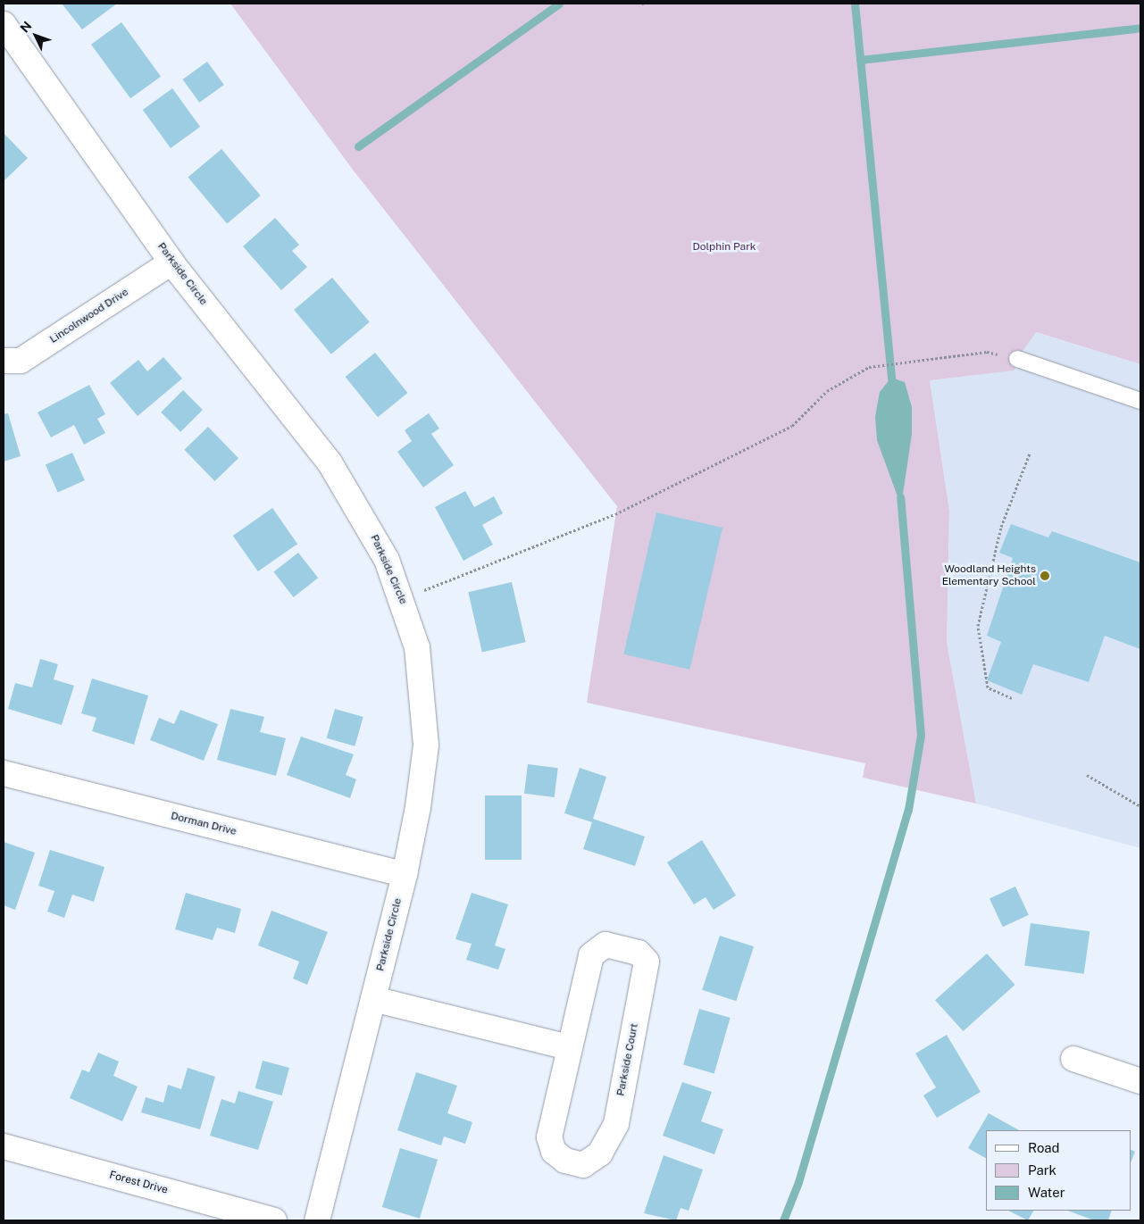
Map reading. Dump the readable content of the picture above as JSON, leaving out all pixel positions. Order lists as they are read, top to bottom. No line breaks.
{"streets":{"street":["Parkside Circle","Lincolnwood Drive","Dorman Drive","Parkside Court","Forest Drive"]},"crossings":[["Parkside Circle","Lincolnwood Drive"],["Parkside Circle","Dorman Drive"]],"parks":["Dolphin Park"],"places":["Woodland Heights Elementary School"],"legend":["Road","Park","Water"],"north":"top left"}
